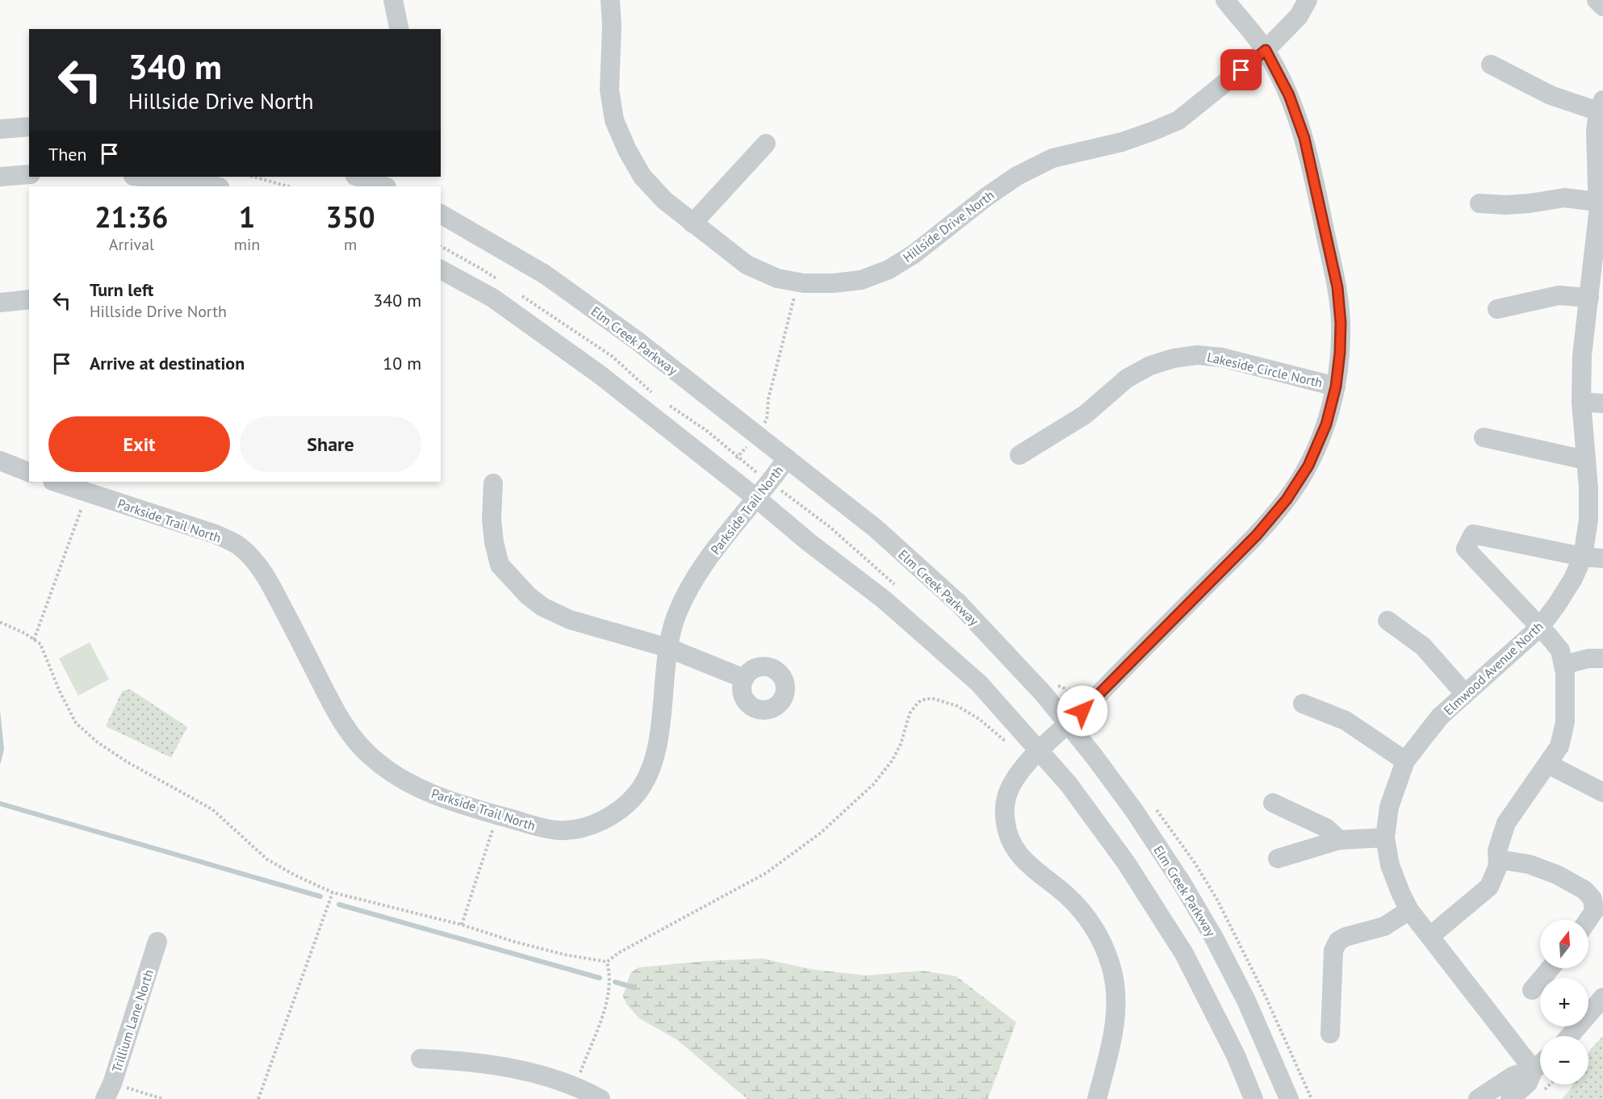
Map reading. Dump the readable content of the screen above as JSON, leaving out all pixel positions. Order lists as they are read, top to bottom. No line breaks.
{"streets":{"street":["Hillside Drive North","Elm Creek Parkway","Lakeside Circle North","Parkside Trail North","Elmwood Avenue North","Trillium Lane North"]},"crossings":[["Elm Creek Parkway","Parkside Trail North"]],"north":"top","page":{"turn":["340 m","Hillside Drive North"],"then":"Then","eta":["21:36","Arrival","1","min","350","m"],"list":[{"name":"Turn left","note":"Hillside Drive North","value":"340 m"},{"name":"Arrive at destination","value":"10 m"}],"buttons":["Exit","Share"],"map_buttons":["+","−"]}}
